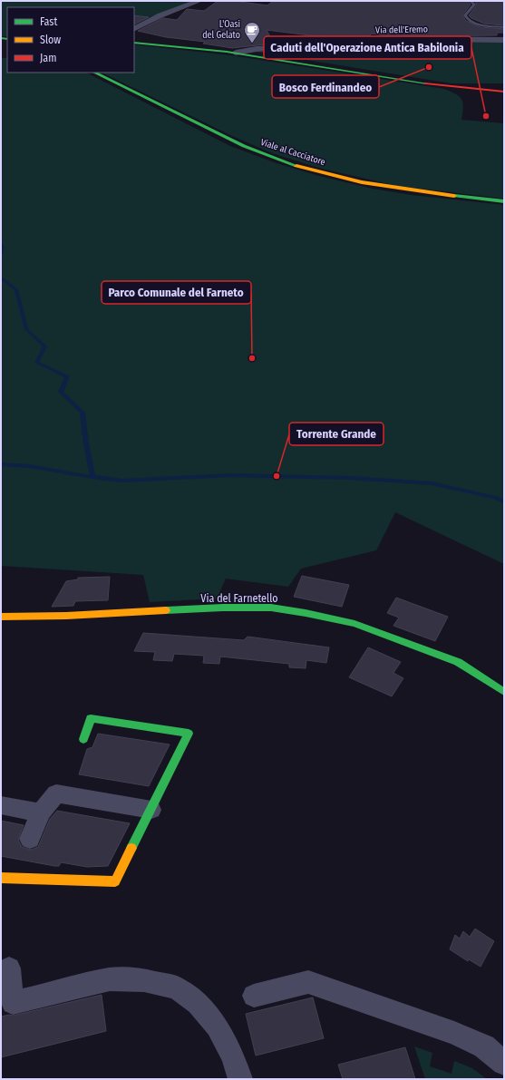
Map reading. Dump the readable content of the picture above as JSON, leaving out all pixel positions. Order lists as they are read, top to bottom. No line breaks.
{"streets":{"street":["Via dell'Eremo","Viale al Cacciatore","Via del Farnetello"]},"places":{"cafe":["L'Oasi del Gelato"],"other":["Bosco Ferdinandeo","Caduti dell'Operazione Antica Babilonia","Parco Comunale del Farneto","Torrente Grande"]},"legend":["Fast","Slow","Jam"]}
